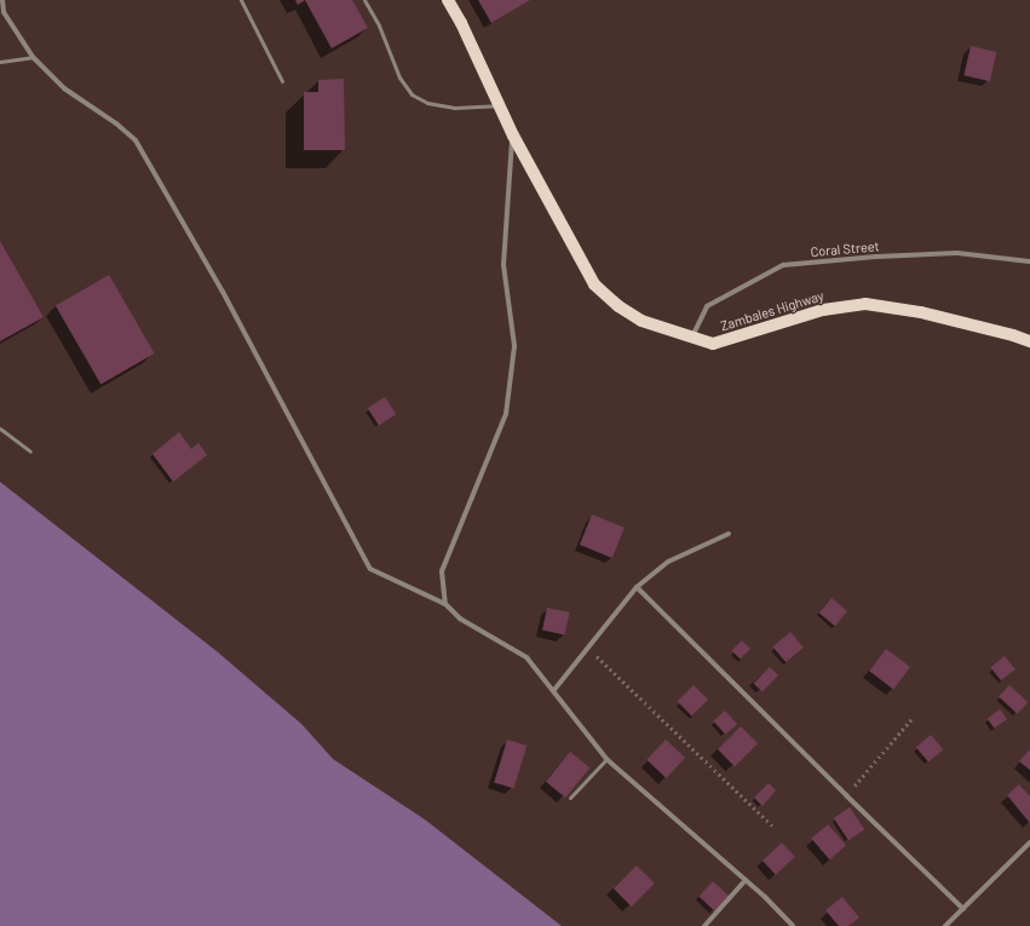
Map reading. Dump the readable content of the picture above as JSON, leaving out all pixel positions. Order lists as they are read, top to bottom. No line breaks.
{"streets":{"main road":["Zambales Highway"],"street":["Coral Street"]},"crossings":[["Coral Street","Zambales Highway"]]}
